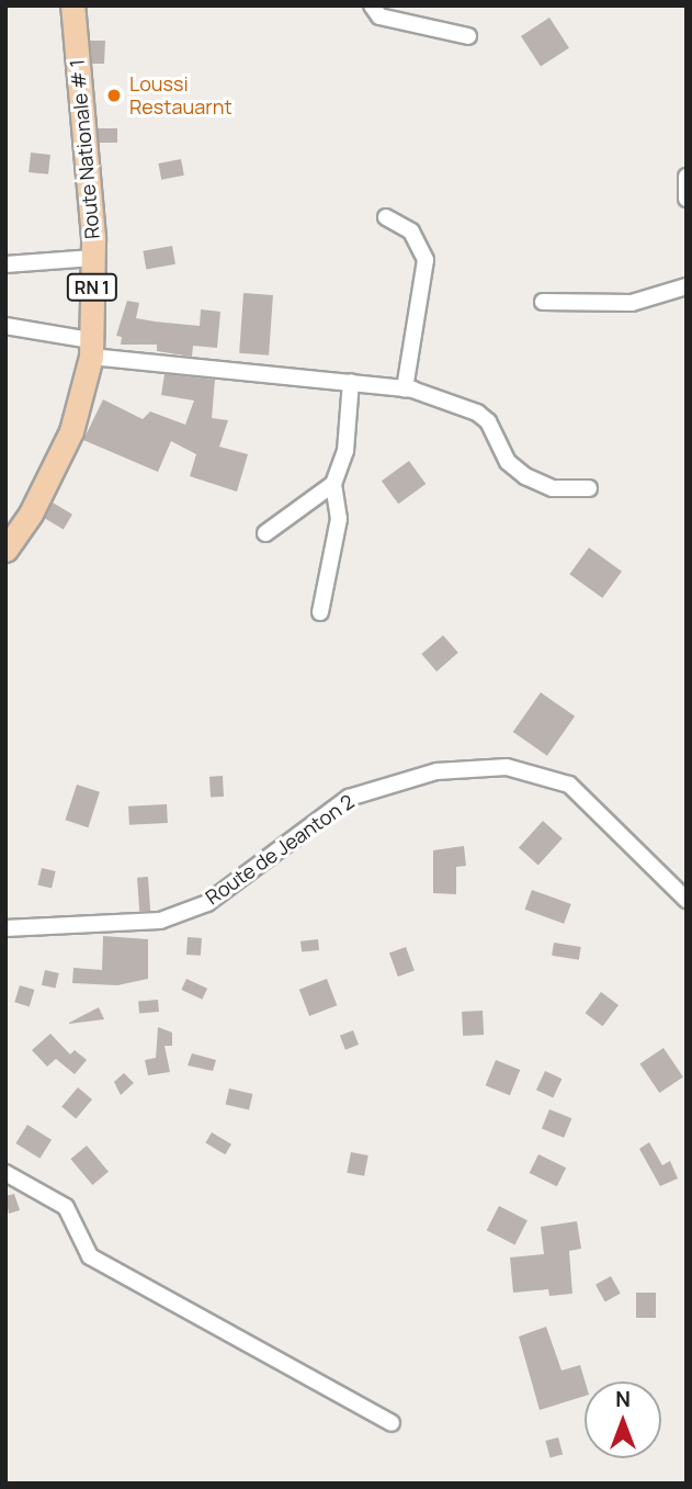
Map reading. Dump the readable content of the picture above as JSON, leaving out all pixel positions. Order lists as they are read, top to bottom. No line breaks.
{"streets":{"main road":["Route Nationale # 1","RN 1"],"street":["Route de Jeanton 2"]},"places":["Loussi Restauarnt"],"north":"top"}
